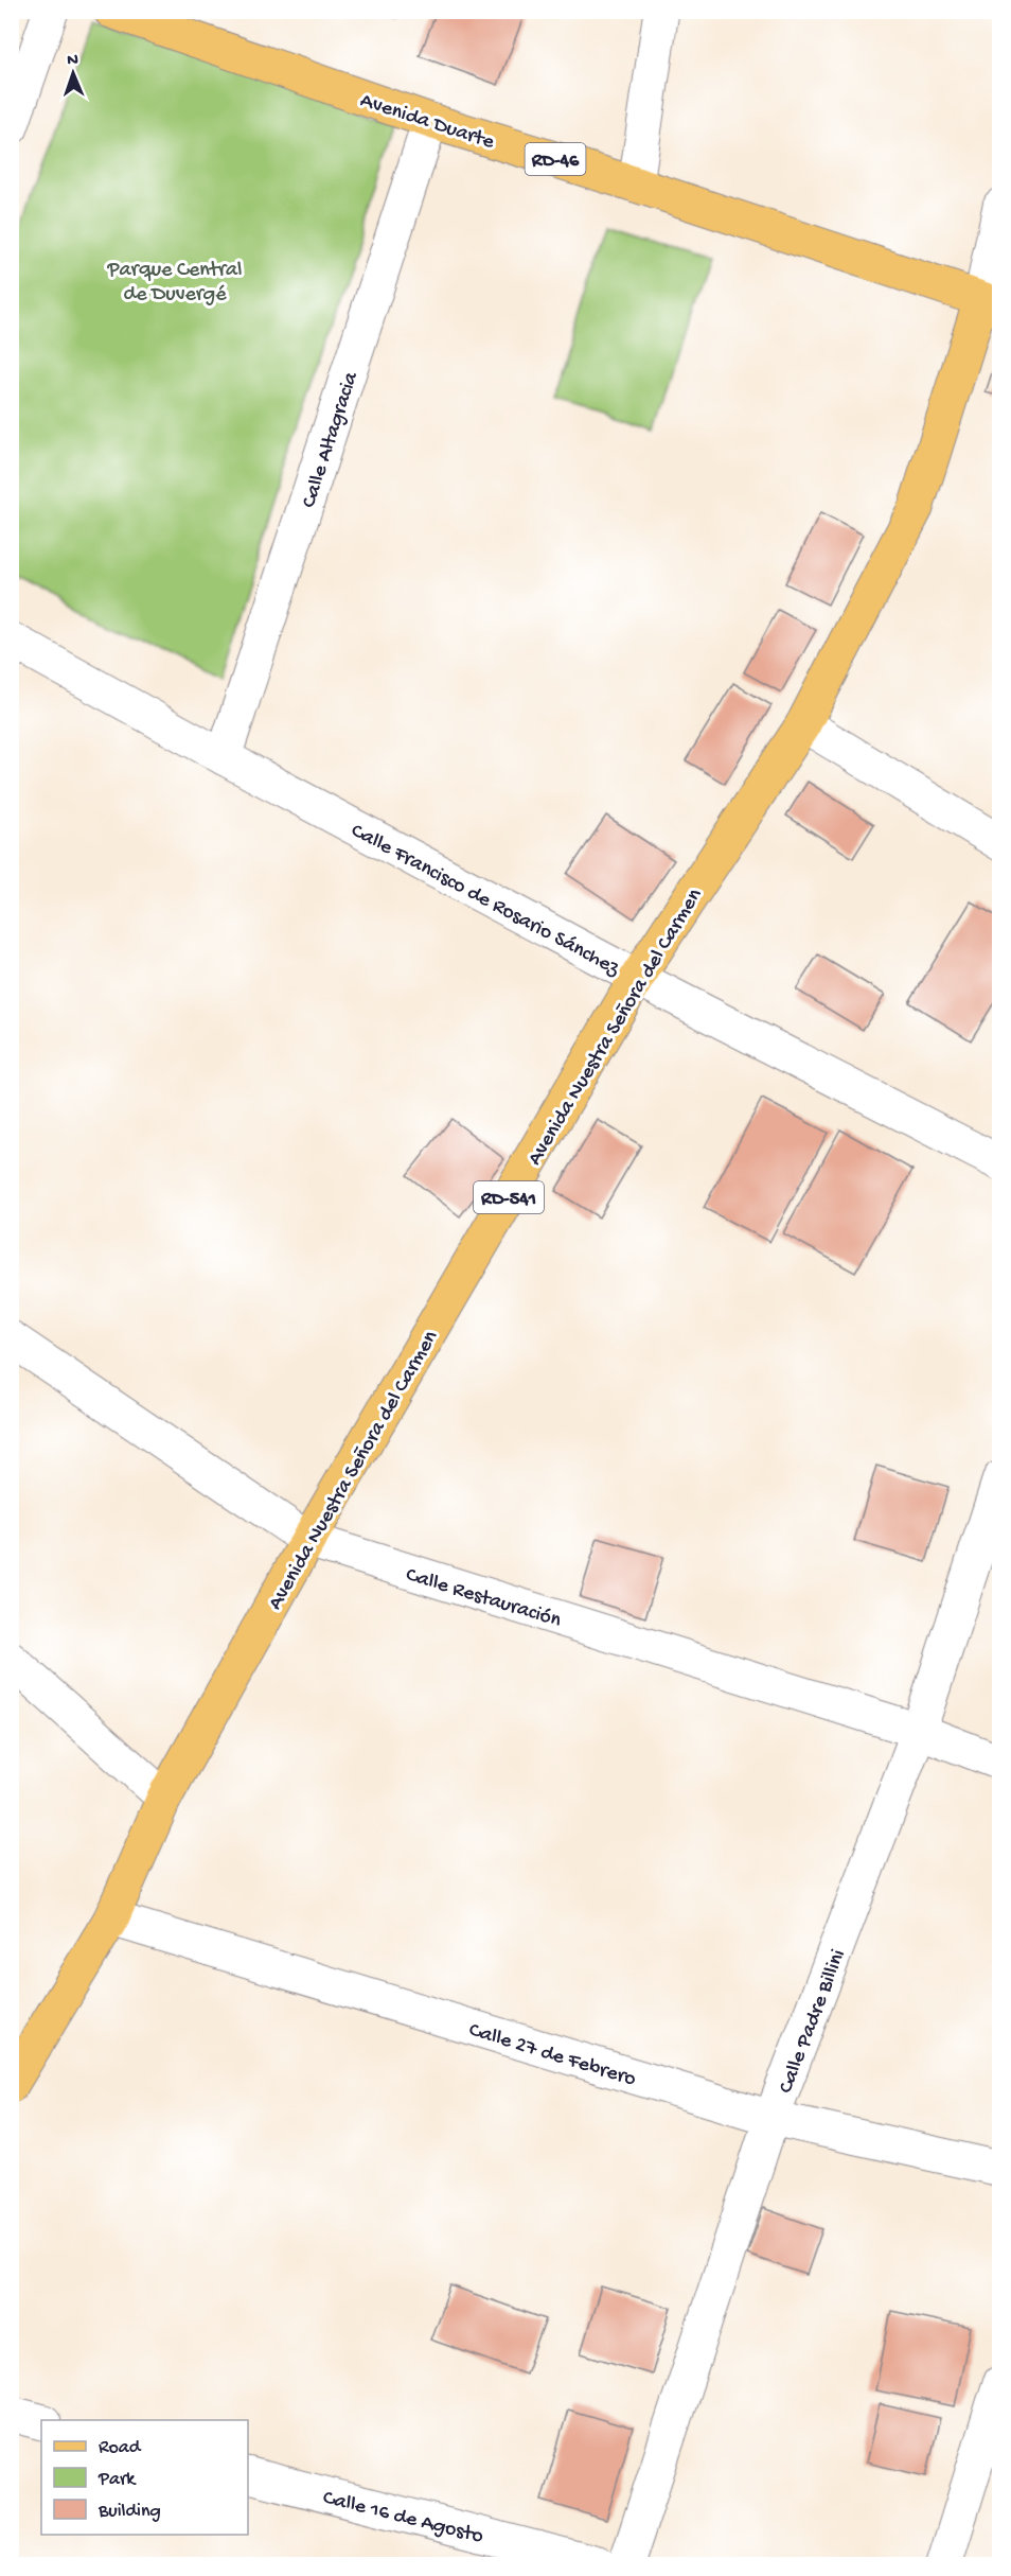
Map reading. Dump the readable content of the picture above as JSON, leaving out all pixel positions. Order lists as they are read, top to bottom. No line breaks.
{"streets":{"main road":["Avenida Duarte","RD-46","Avenida Nuestra Señora del Carmen","RD-541"],"street":["Calle Altagracia","Calle Francisco de Rosario Sánchez","Calle Restauración","Calle Padre Billini","Calle 27 de Febrero","Calle 16 de Agosto"]},"crossings":[["Avenida Duarte","Calle Altagracia"],["Avenida Duarte","Avenida Nuestra Señora del Carmen"],["Calle Altagracia","Calle Francisco de Rosario Sánchez"],["Calle Francisco de Rosario Sánchez","Avenida Nuestra Señora del Carmen"],["Avenida Nuestra Señora del Carmen","Calle Restauración"],["Avenida Nuestra Señora del Carmen","Calle 27 de Febrero"],["Calle Restauración","Calle Padre Billini"],["Calle Padre Billini","Calle 27 de Febrero"]],"parks":["Parque Central de Duvergé"],"legend":["Road","Park","Building"],"north":"top"}
